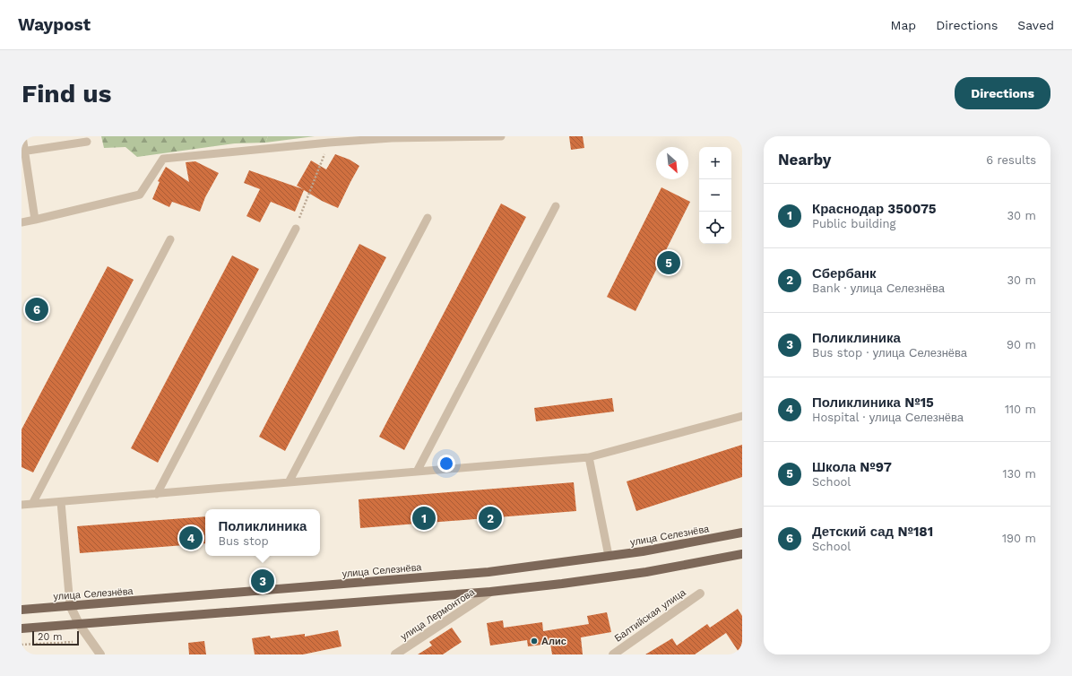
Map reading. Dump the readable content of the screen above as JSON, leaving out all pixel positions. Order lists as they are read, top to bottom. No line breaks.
{"streets":{"main road":["улица Селезнёва"],"street":["улица Лермонтова","Балтийская улица"]},"places":["Алис"],"scale_bar":"20 m","north":"bottom right","page":{"header":"Waypost","nav":["Map","Directions","Saved"],"buttons":"Directions","title":"Find us","heading":["Nearby","6 results"],"map_buttons":["+","−"],"list":[{"mark":"1","name":"Краснодар 350075","note":"Public building","value":"30 m"},{"mark":"2","name":"Сбербанк","note":"Bank · улица Селезнёва","value":"30 m"},{"mark":"3","name":"Поликлиника","note":"Bus stop · улица Селезнёва","value":"90 m"},{"mark":"4","name":"Поликлиника №15","note":"Hospital · улица Селезнёва","value":"110 m"},{"mark":"5","name":"Школа №97","note":"School","value":"130 m"},{"mark":"6","name":"Детский сад №181","note":"School","value":"190 m"}],"pins":["5","6","1","2","4","3"],"popup":["Поликлиника","Bus stop"],"scale":"20 m"}}
